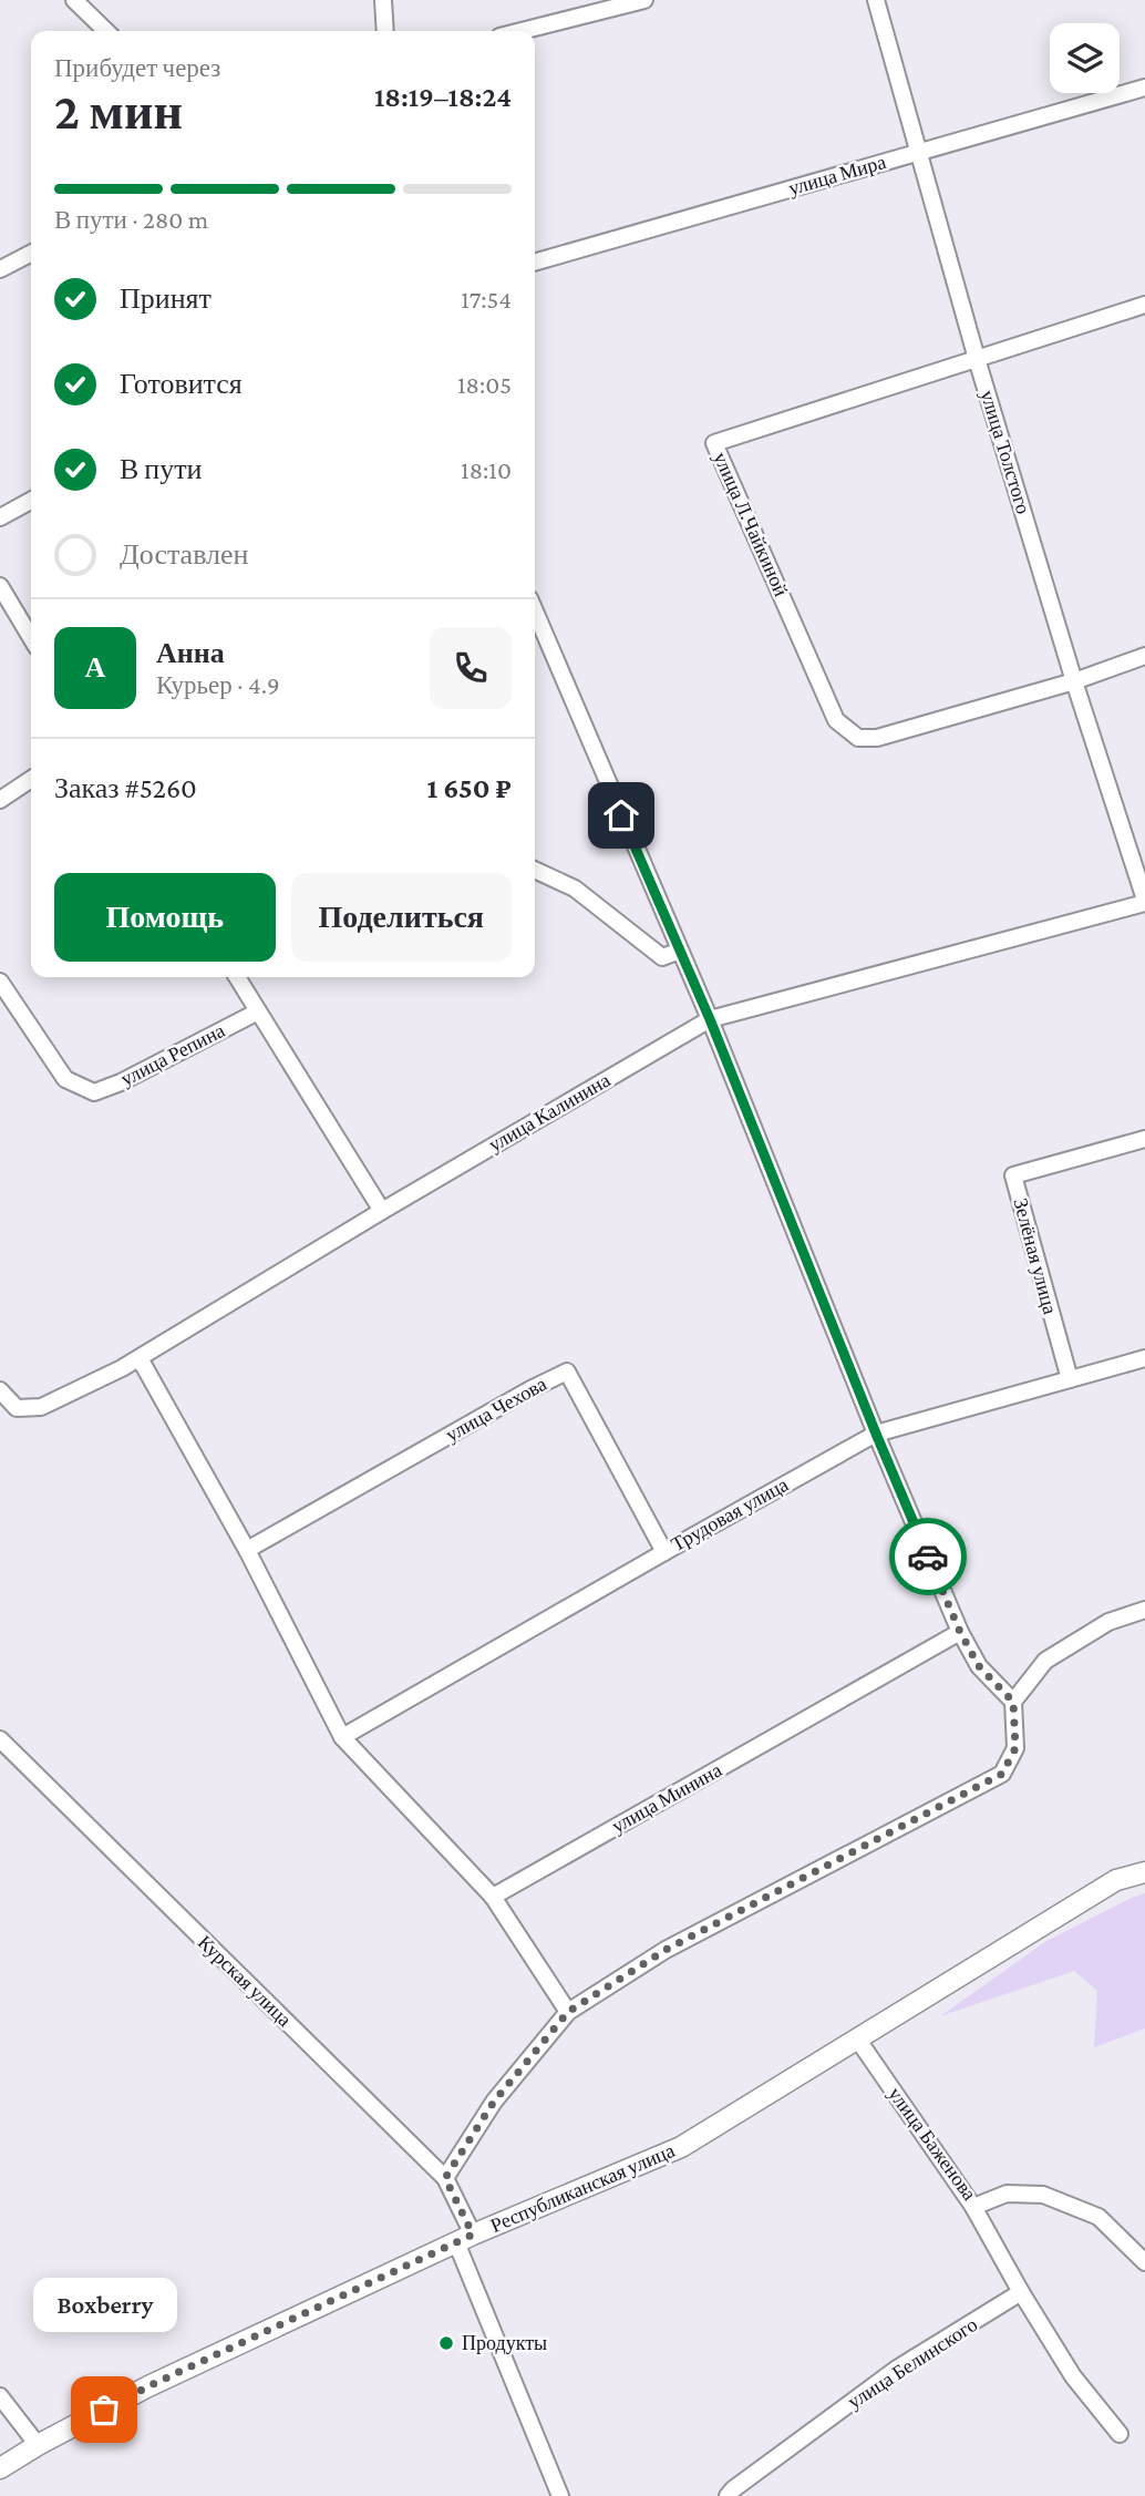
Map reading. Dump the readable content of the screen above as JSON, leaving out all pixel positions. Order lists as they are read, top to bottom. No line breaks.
{"streets":{"street":["улица Мира","улица Толстого","улица Л.Чайкиной","улица Репина","улица Калинина","Зелёная улица","улица Чехова","Трудовая улица","улица Минина","Курская улица","улица Баженова","Республиканская улица","улица Белинского"]},"crossings":[["улица Мира","улица Толстого"],["улица Толстого","улица Л.Чайкиной"],["улица Толстого","улица Калинина"],["Зелёная улица","Трудовая улица"],["улица Чехова","Трудовая улица"],["Курская улица","Республиканская улица"],["улица Баженова","Республиканская улица"]],"places":["Продукты","Boxberry"],"page":{"heading":["2 мин","Прибудет через","18:19–18:24"],"panel":["Анна","Курьер · 4.9","Заказ #5260","1 650 ₽"],"bar":"В пути · 280 m","list":[["Принят","17:54"],["Готовится","18:05"],["В пути","18:10"],"Доставлен"],"round":"А","buttons":["Помощь","Поделиться"],"bubble":"Boxberry"}}
